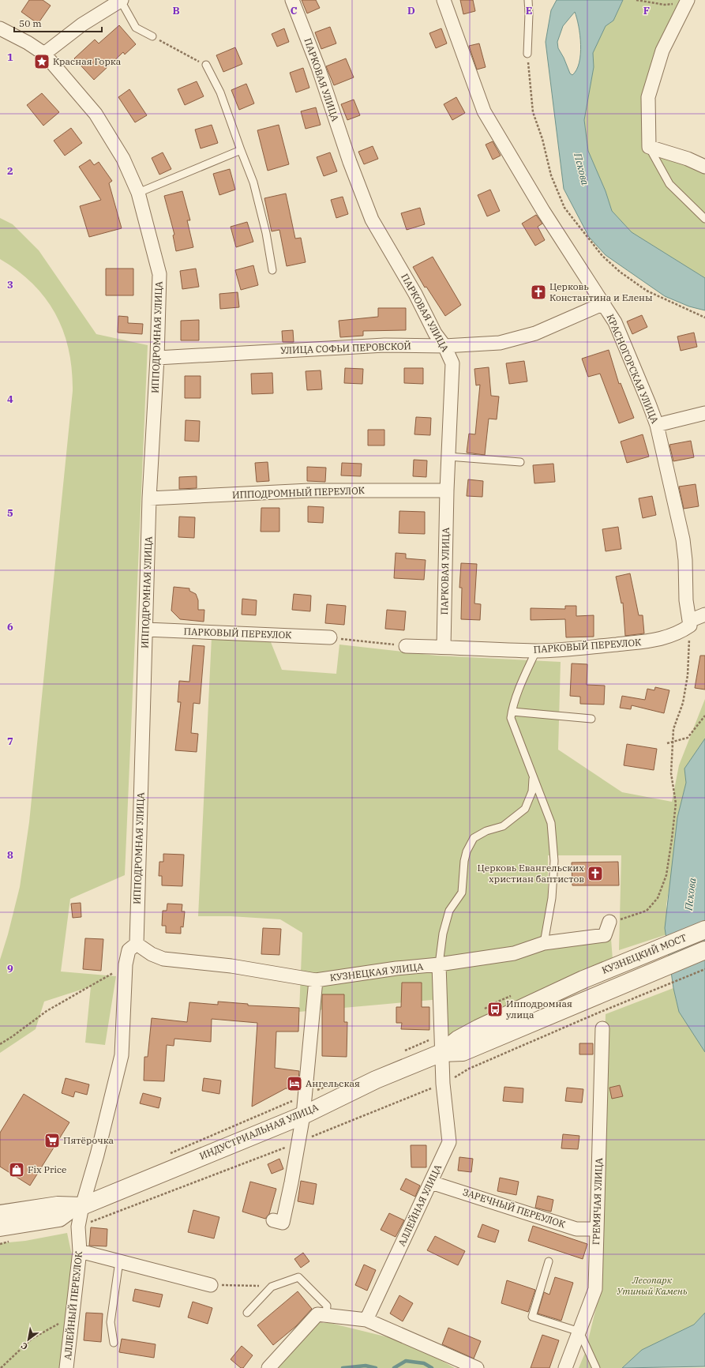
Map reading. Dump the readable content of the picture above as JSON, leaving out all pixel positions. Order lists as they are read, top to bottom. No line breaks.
{"streets":{"street":["ПАРКОВАЯ УЛИЦА","ИППОДРОМНАЯ УЛИЦА","УЛИЦА СОФЬИ ПЕРОВСКОЙ","КРАСНОГОРСКАЯ УЛИЦА","ИППОДРОМНЫЙ ПЕРЕУЛОК","ПАРКОВЫЙ ПЕРЕУЛОК","КУЗНЕЦКИЙ МОСТ","КУЗНЕЦКАЯ УЛИЦА","ИНДУСТРИАЛЬНАЯ УЛИЦА","ГРЕМЯЧАЯ УЛИЦА","АЛЛЕЙНАЯ УЛИЦА","ЗАРЕЧНЫЙ ПЕРЕУЛОК","АЛЛЕЙНЫЙ ПЕРЕУЛОК"]},"crossings":[["ПАРКОВАЯ УЛИЦА","УЛИЦА СОФЬИ ПЕРОВСКОЙ"],["ПАРКОВАЯ УЛИЦА","ИППОДРОМНЫЙ ПЕРЕУЛОК"],["ПАРКОВАЯ УЛИЦА","ПАРКОВЫЙ ПЕРЕУЛОК"],["ИППОДРОМНАЯ УЛИЦА","УЛИЦА СОФЬИ ПЕРОВСКОЙ"],["ИППОДРОМНАЯ УЛИЦА","ИППОДРОМНЫЙ ПЕРЕУЛОК"],["ИППОДРОМНАЯ УЛИЦА","ПАРКОВЫЙ ПЕРЕУЛОК"],["ИППОДРОМНАЯ УЛИЦА","КУЗНЕЦКАЯ УЛИЦА"],["УЛИЦА СОФЬИ ПЕРОВСКОЙ","КРАСНОГОРСКАЯ УЛИЦА"],["КРАСНОГОРСКАЯ УЛИЦА","ПАРКОВЫЙ ПЕРЕУЛОК"],["КУЗНЕЦКИЙ МОСТ","ИНДУСТРИАЛЬНАЯ УЛИЦА"],["КУЗНЕЦКАЯ УЛИЦА","АЛЛЕЙНАЯ УЛИЦА"],["ИНДУСТРИАЛЬНАЯ УЛИЦА","АЛЛЕЙНАЯ УЛИЦА"],["ИНДУСТРИАЛЬНАЯ УЛИЦА","АЛЛЕЙНЫЙ ПЕРЕУЛОК"],["ГРЕМЯЧАЯ УЛИЦА","ЗАРЕЧНЫЙ ПЕРЕУЛОК"],["АЛЛЕЙНАЯ УЛИЦА","ЗАРЕЧНЫЙ ПЕРЕУЛОК"]],"water":["Пскова"],"parks":["Лесопарк Утиный Камень"],"places":{"place":["Красная Горка"],"church":["Церковь Константина и Елены","Церковь Евангельских христиан баптистов"],"bus stop":["Ипподромная улица"],"hotel":["Ангельская"],"supermarket":["Пятёрочка"],"shop":["Fix Price"]},"scale_bar":"50 m","north":"bottom left","grid":{"columns":["B","C","D","E","F"],"rows":["1","2","3","4","5","6","7","8","9"]}}
